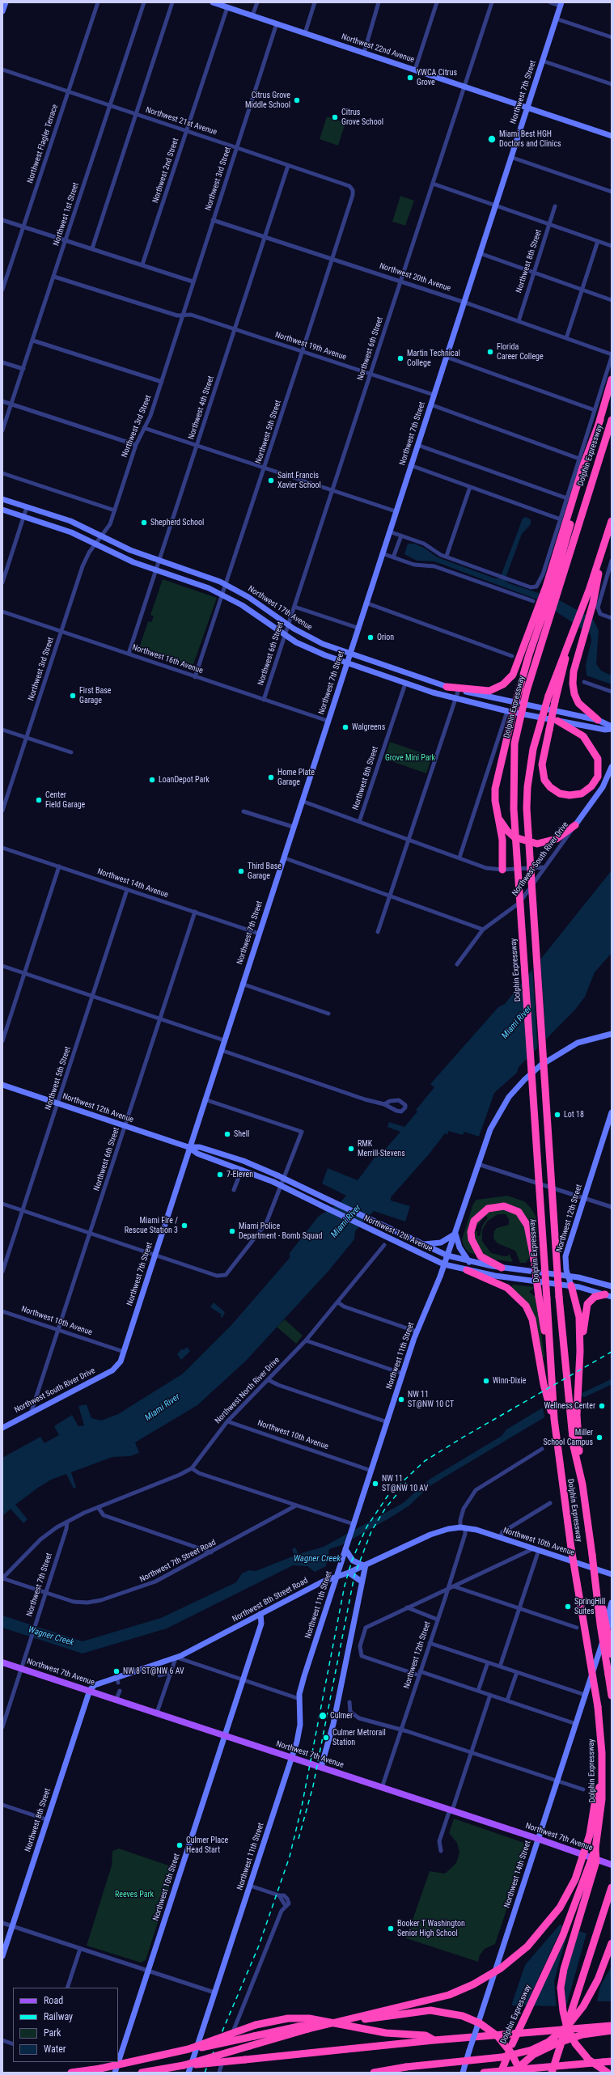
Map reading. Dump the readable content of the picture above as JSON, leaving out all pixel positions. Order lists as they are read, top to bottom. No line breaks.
{"streets":{"highway":["Dolphin Expressway"],"main road":["Northwest 22nd Avenue","Northwest 7th Street","Northwest 8th Street","Northwest 17th Avenue","Northwest South River Drive","Northwest 12th Avenue","Northwest 12th Street","Northwest 10th Avenue","Northwest 11th Street","Northwest 8th Street Road","Northwest 7th Avenue","Northwest 14th Street","Northwest 10th Street"],"street":["Northwest 21st Avenue","Northwest Flagler Terrace","Northwest 2nd Street","Northwest 3rd Street","Northwest 1st Street","Northwest 20th Avenue","Northwest 19th Avenue","Northwest 6th Street","Northwest 4th Street","Northwest 5th Street","Northwest 16th Avenue","Northwest 14th Avenue","Northwest North River Drive","Northwest 7th Street Road"]},"crossings":[["Northwest 22nd Avenue","Northwest 7th Street"],["Northwest 22nd Avenue","Northwest 2nd Street"],["Northwest 22nd Avenue","Northwest 3rd Street"],["Northwest 22nd Avenue","Northwest 6th Street"],["Northwest 7th Street","Northwest 20th Avenue"],["Northwest 7th Street","Northwest 19th Avenue"],["Northwest 7th Street","Northwest 17th Avenue"],["Northwest 7th Street","Northwest 16th Avenue"],["Northwest 7th Street","Northwest South River Drive"],["Northwest 7th Street","Northwest 14th Avenue"],["Northwest 7th Street","Northwest 12th Avenue"],["Northwest 7th Street","Northwest 10th Avenue"],["Northwest 7th Street","Northwest North River Drive"],["Northwest 7th Street","Northwest 7th Street Road"],["Northwest 7th Street","Northwest 7th Avenue"],["Northwest 21st Avenue","Northwest Flagler Terrace"],["Northwest 21st Avenue","Northwest 2nd Street"],["Northwest 21st Avenue","Northwest 3rd Street"],["Northwest 21st Avenue","Northwest 1st Street"],["Northwest 21st Avenue","Northwest 4th Street"],["Northwest 21st Avenue","Northwest 5th Street"],["Northwest 3rd Street","Northwest 20th Avenue"],["Northwest 3rd Street","Northwest 19th Avenue"],["Northwest 3rd Street","Northwest 17th Avenue"],["Northwest 3rd Street","Northwest 16th Avenue"],["Northwest 1st Street","Northwest 19th Avenue"],["Northwest 8th Street","Northwest 20th Avenue"],["Northwest 8th Street","Northwest 8th Street Road"],["Northwest 8th Street","Northwest 7th Avenue"],["Northwest 20th Avenue","Northwest 6th Street"],["Northwest 20th Avenue","Northwest 4th Street"],["Northwest 20th Avenue","Northwest 5th Street"],["Northwest 19th Avenue","Northwest 6th Street"],["Northwest 19th Avenue","Northwest 4th Street"],["Northwest 19th Avenue","Northwest 5th Street"],["Northwest 6th Street","Northwest 17th Avenue"],["Northwest 6th Street","Northwest 16th Avenue"],["Northwest 6th Street","Northwest South River Drive"],["Northwest 6th Street","Northwest 14th Avenue"],["Northwest 6th Street","Northwest 12th Avenue"],["Northwest 6th Street","Northwest 10th Avenue"],["Northwest 4th Street","Northwest 17th Avenue"],["Northwest 4th Street","Northwest 16th Avenue"],["Northwest 5th Street","Northwest 17th Avenue"],["Northwest 5th Street","Northwest 16th Avenue"],["Northwest 5th Street","Northwest 14th Avenue"],["Northwest 5th Street","Northwest 12th Avenue"],["Northwest 12th Avenue","Northwest 12th Street"],["Northwest 12th Avenue","Northwest 11th Street"],["Northwest 12th Street","Northwest 10th Avenue"],["Northwest 12th Street","Northwest 8th Street Road"],["Northwest 12th Street","Northwest 7th Avenue"],["Northwest 10th Avenue","Northwest 11th Street"],["Northwest 10th Avenue","Northwest North River Drive"],["Northwest 10th Avenue","Northwest 8th Street Road"],["Northwest 11th Street","Northwest 8th Street Road"],["Northwest 11th Street","Northwest 7th Avenue"],["Northwest North River Drive","Northwest 7th Street Road"],["Northwest 8th Street Road","Northwest 7th Avenue"],["Northwest 8th Street Road","Northwest 10th Street"],["Northwest 7th Avenue","Northwest 14th Street"],["Northwest 7th Avenue","Northwest 10th Street"]],"water":["Miami River","Wagner Creek"],"parks":["Grove Mini Park","Reeves Park"],"places":["YWCA Citrus Grove","Citrus Grove Middle School","Citrus Grove School","Miami Best HGH Doctors and Clinics","Florida Career College","Martin Technical College","Saint Francis Xavier School","Shepherd School","Orion","First Base Garage","Walgreens","Home Plate Garage","LoanDepot Park","Center Field Garage","Third Base Garage","Lot 18","Shell","RMK Merrill-Stevens","7-Eleven","Miami Fire / Rescue Station 3","Miami Police Department - Bomb Squad","Winn-Dixie","NW 11 ST@NW 10 CT","Wellness Center","Miller School Campus","NW 11 ST@NW 10 AV","SpringHill Suites","NW 8 ST@NW 6 AV","Culmer","Culmer Metrorail Station","Culmer Place Head Start","Booker T Washington Senior High School"],"legend":["Road","Railway","Park","Water"]}
